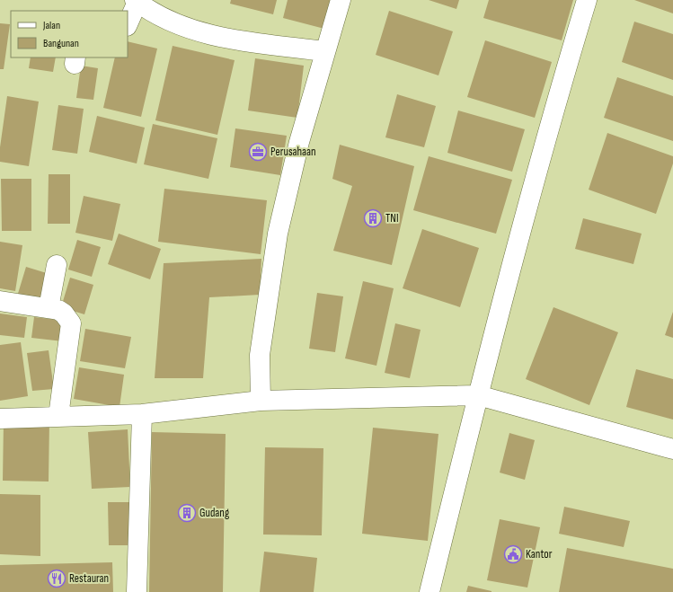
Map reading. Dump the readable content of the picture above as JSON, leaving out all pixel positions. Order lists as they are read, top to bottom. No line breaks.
{"places":{"office":["Perusahaan"],"building":["TNI","Gudang"],"public building":["Kantor"],"restaurant":["Restauran"]},"legend":["Jalan","Bangunan"]}
